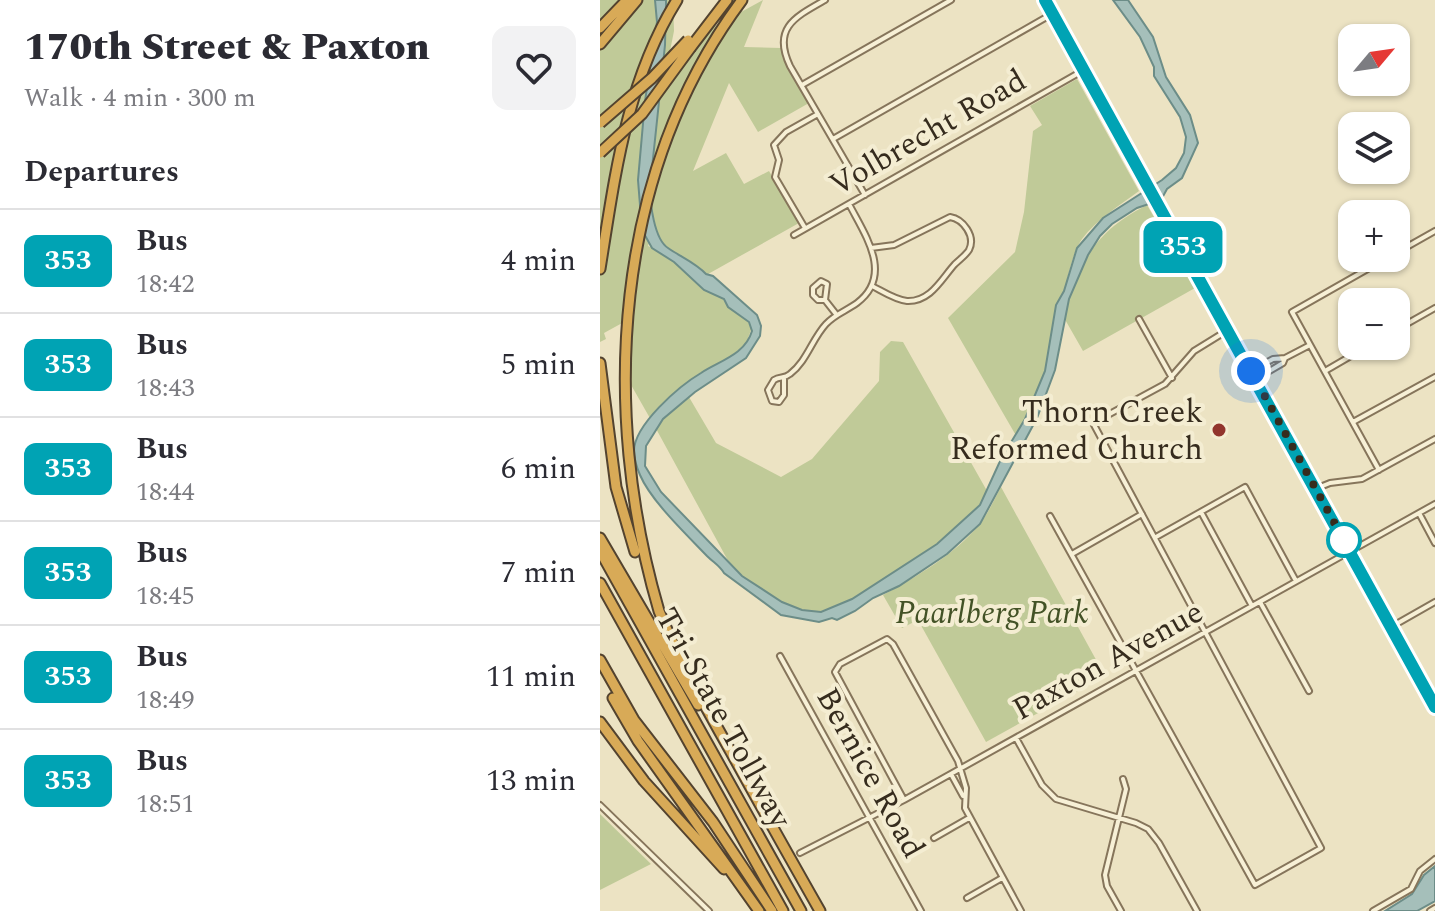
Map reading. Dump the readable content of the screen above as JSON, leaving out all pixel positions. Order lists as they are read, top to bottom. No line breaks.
{"streets":{"highway":["Tri-State Tollway"],"street":["Volbrecht Road","Paxton Avenue","Bernice Road"]},"crossings":[["Paxton Avenue","Bernice Road"]],"parks":["Paarlberg Park"],"places":["Thorn Creek Reformed Church"],"lines":["bus line 353"],"north":"top right","page":{"heading":[["170th Street & Paxton","Walk · 4 min · 300 m"],"Departures"],"on_map":"353","map_buttons":["+","−"],"list":[{"mark":"353","name":"Bus","note":"18:42","value":"4 min"},{"mark":"353","name":"Bus","note":"18:43","value":"5 min"},{"mark":"353","name":"Bus","note":"18:44","value":"6 min"},{"mark":"353","name":"Bus","note":"18:45","value":"7 min"},{"mark":"353","name":"Bus","note":"18:49","value":"11 min"},{"mark":"353","name":"Bus","note":"18:51","value":"13 min"}]}}
